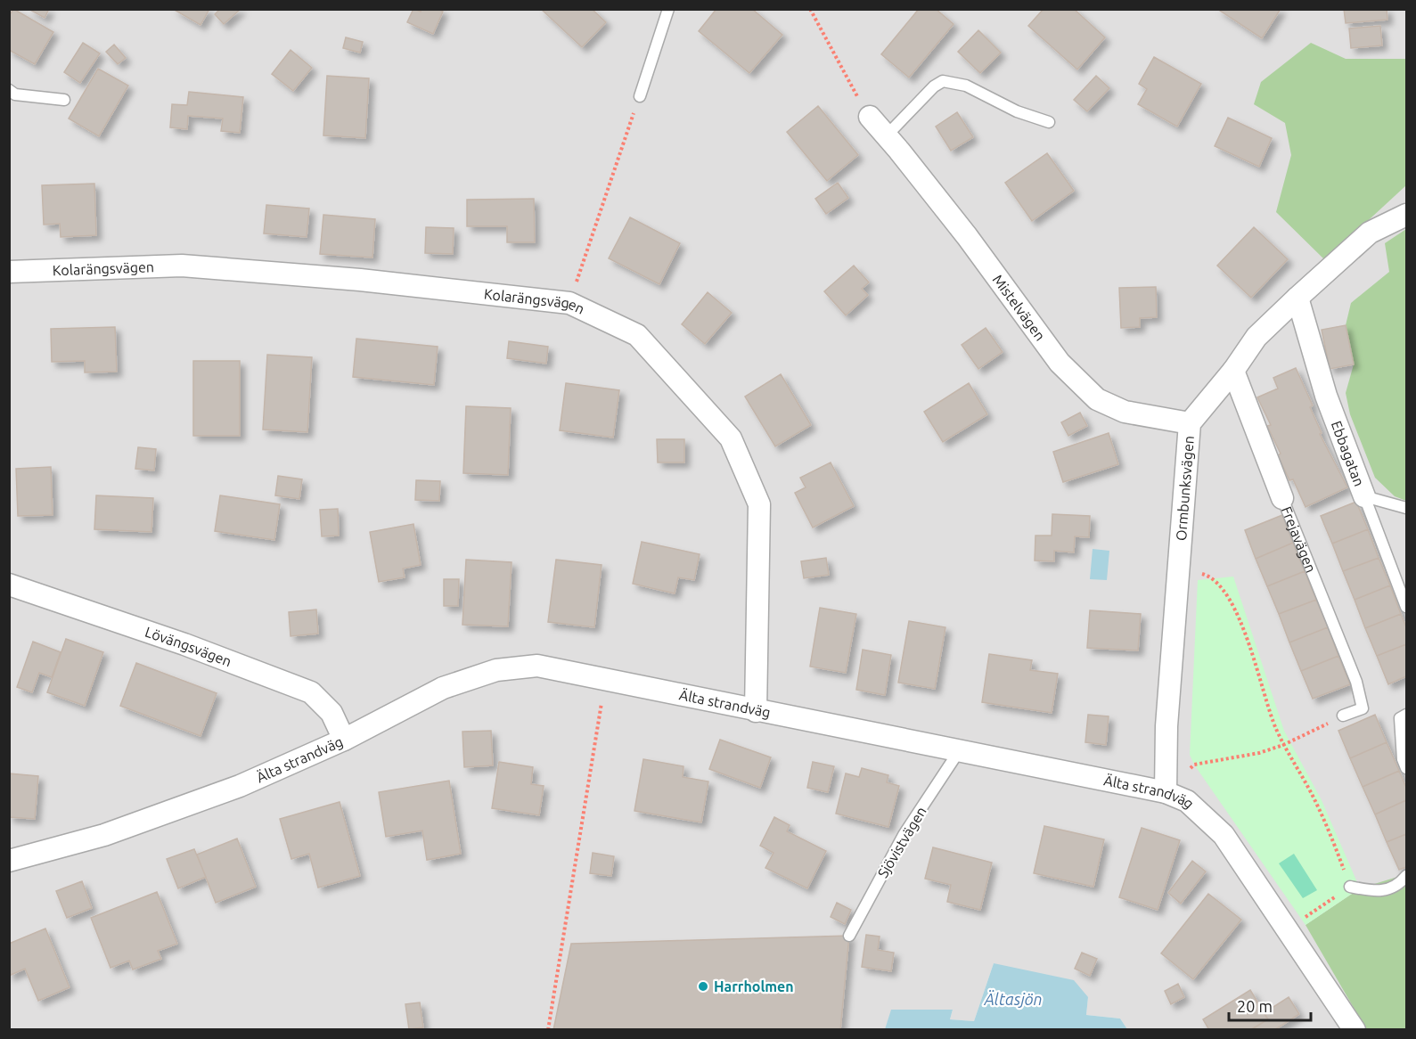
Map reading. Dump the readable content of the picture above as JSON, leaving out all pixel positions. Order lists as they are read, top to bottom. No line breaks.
{"streets":{"street":["Kolarängsvägen","Mistelvägen","Ebbagatan","Ormbunksvägen","Frejavägen","Lövängsvägen","Älta strandväg"],"lane":["Sjövistvägen"]},"crossings":[["Kolarängsvägen","Älta strandväg"],["Mistelvägen","Ormbunksvägen"],["Ebbagatan","Ormbunksvägen"],["Ormbunksvägen","Frejavägen"],["Ormbunksvägen","Älta strandväg"],["Lövängsvägen","Älta strandväg"],["Älta strandväg","Sjövistvägen"]],"water":["Ältasjön"],"places":["Harrholmen"],"scale_bar":"20 m"}
